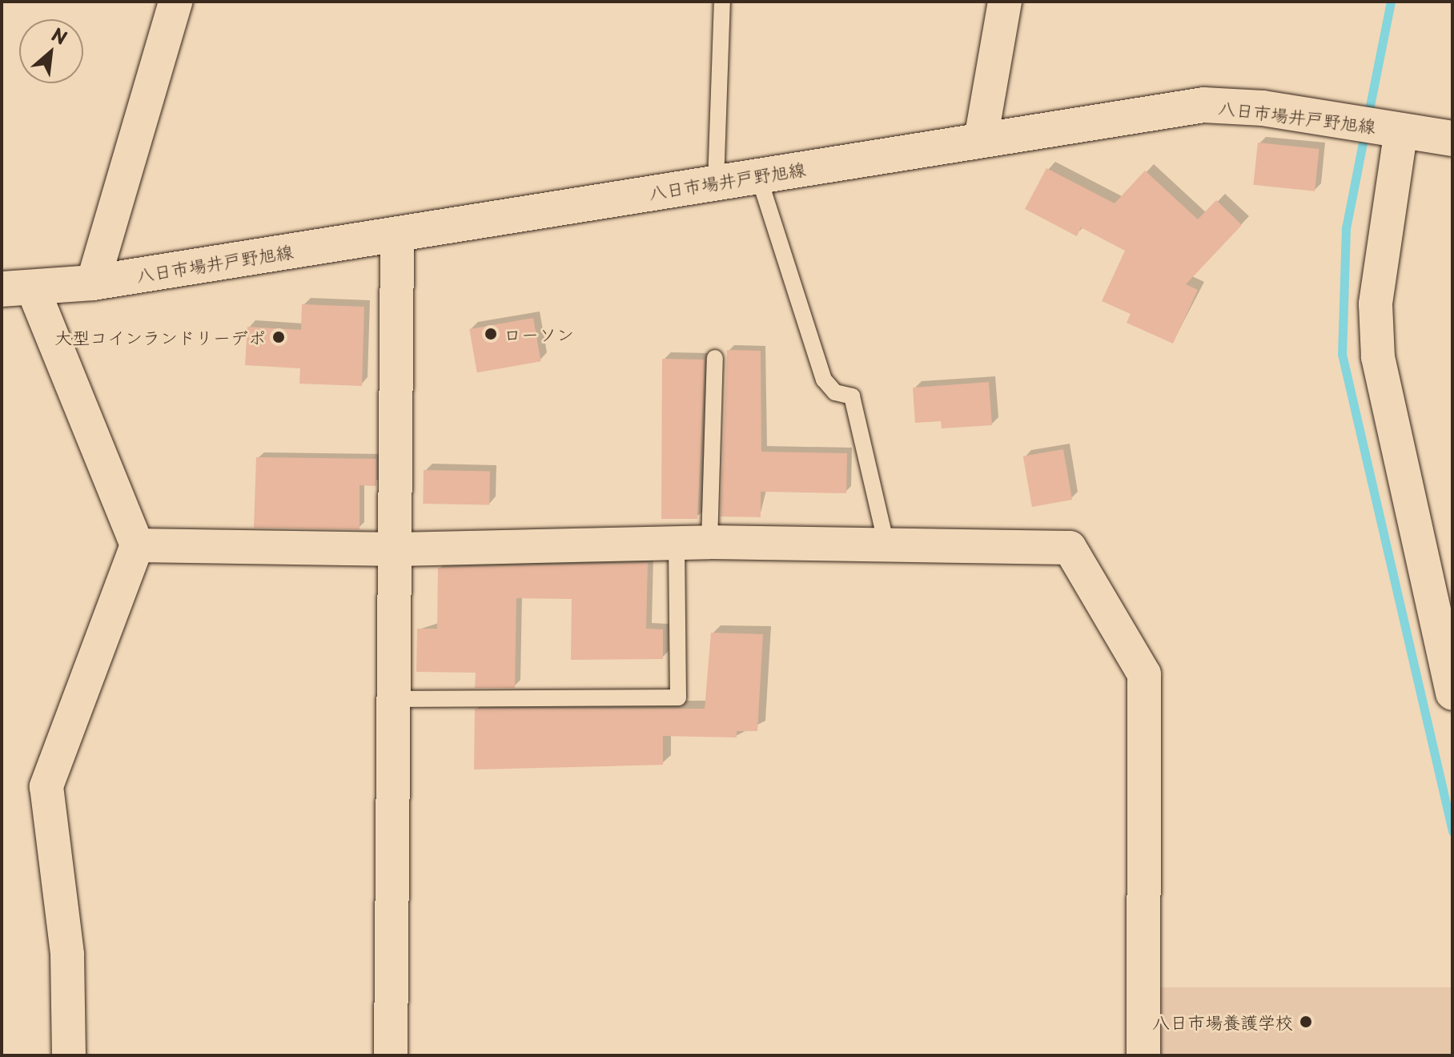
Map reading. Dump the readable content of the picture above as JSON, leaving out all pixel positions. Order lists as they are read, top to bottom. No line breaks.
{"streets":{"main road":["八日市場井戸野旭線"]},"places":["ローソン","大型コインランドリーデポ","八日市場養護学校"],"north":"top right"}
